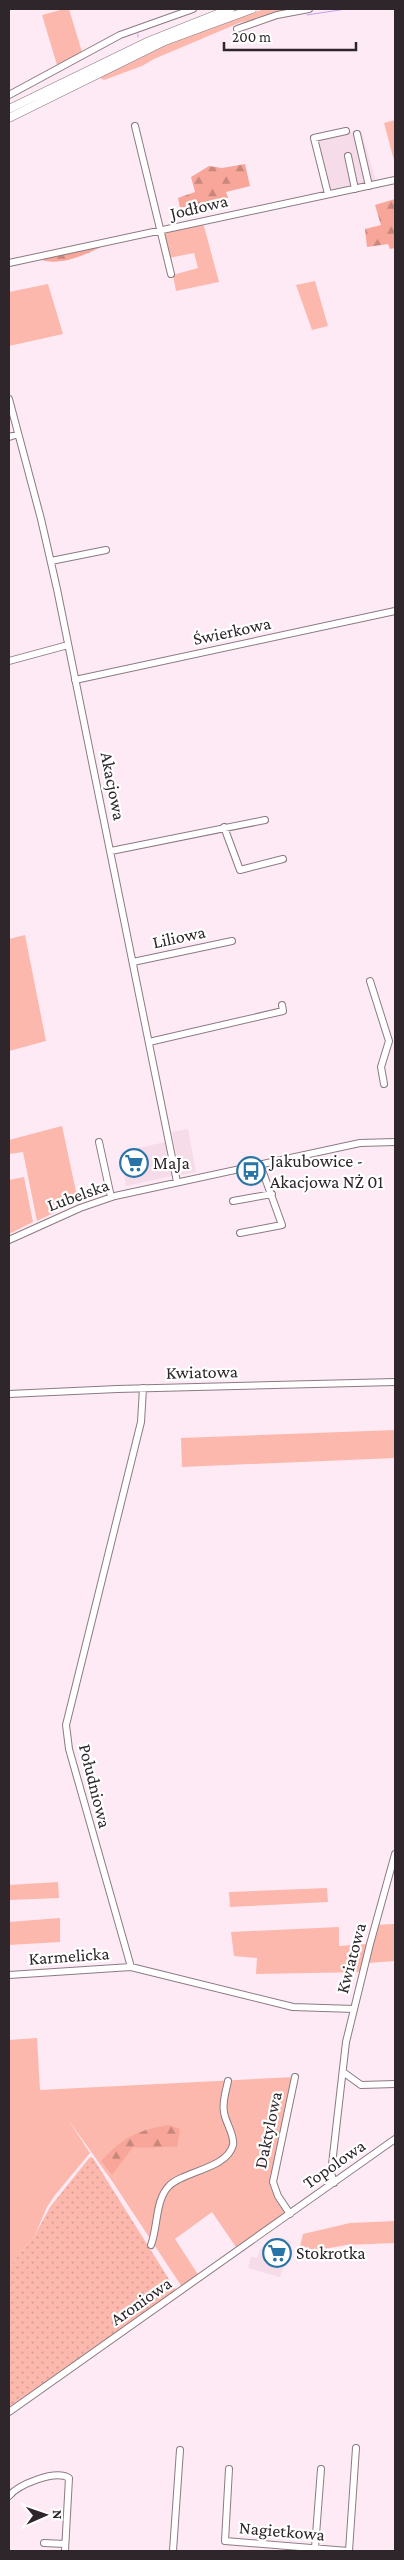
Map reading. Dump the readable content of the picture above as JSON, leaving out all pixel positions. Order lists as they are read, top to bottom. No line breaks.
{"streets":{"street":["Jodłowa","Świerkowa","Akacjowa","Liliowa","Lubelska","Kwiatowa","Południowa","Karmelicka","Daktylowa","Topolowa","Aroniowa","Nagietkowa"]},"crossings":[["Świerkowa","Akacjowa"],["Akacjowa","Liliowa"],["Akacjowa","Lubelska"],["Kwiatowa","Południowa"],["Kwiatowa","Topolowa"],["Południowa","Karmelicka"],["Daktylowa","Topolowa"],["Daktylowa","Aroniowa"],["Topolowa","Aroniowa"]],"places":{"supermarket":["MaJa","Stokrotka"],"bus stop":["Jakubowice - Akacjowa NŻ 01"]},"scale_bar":"200 m","north":"right"}
